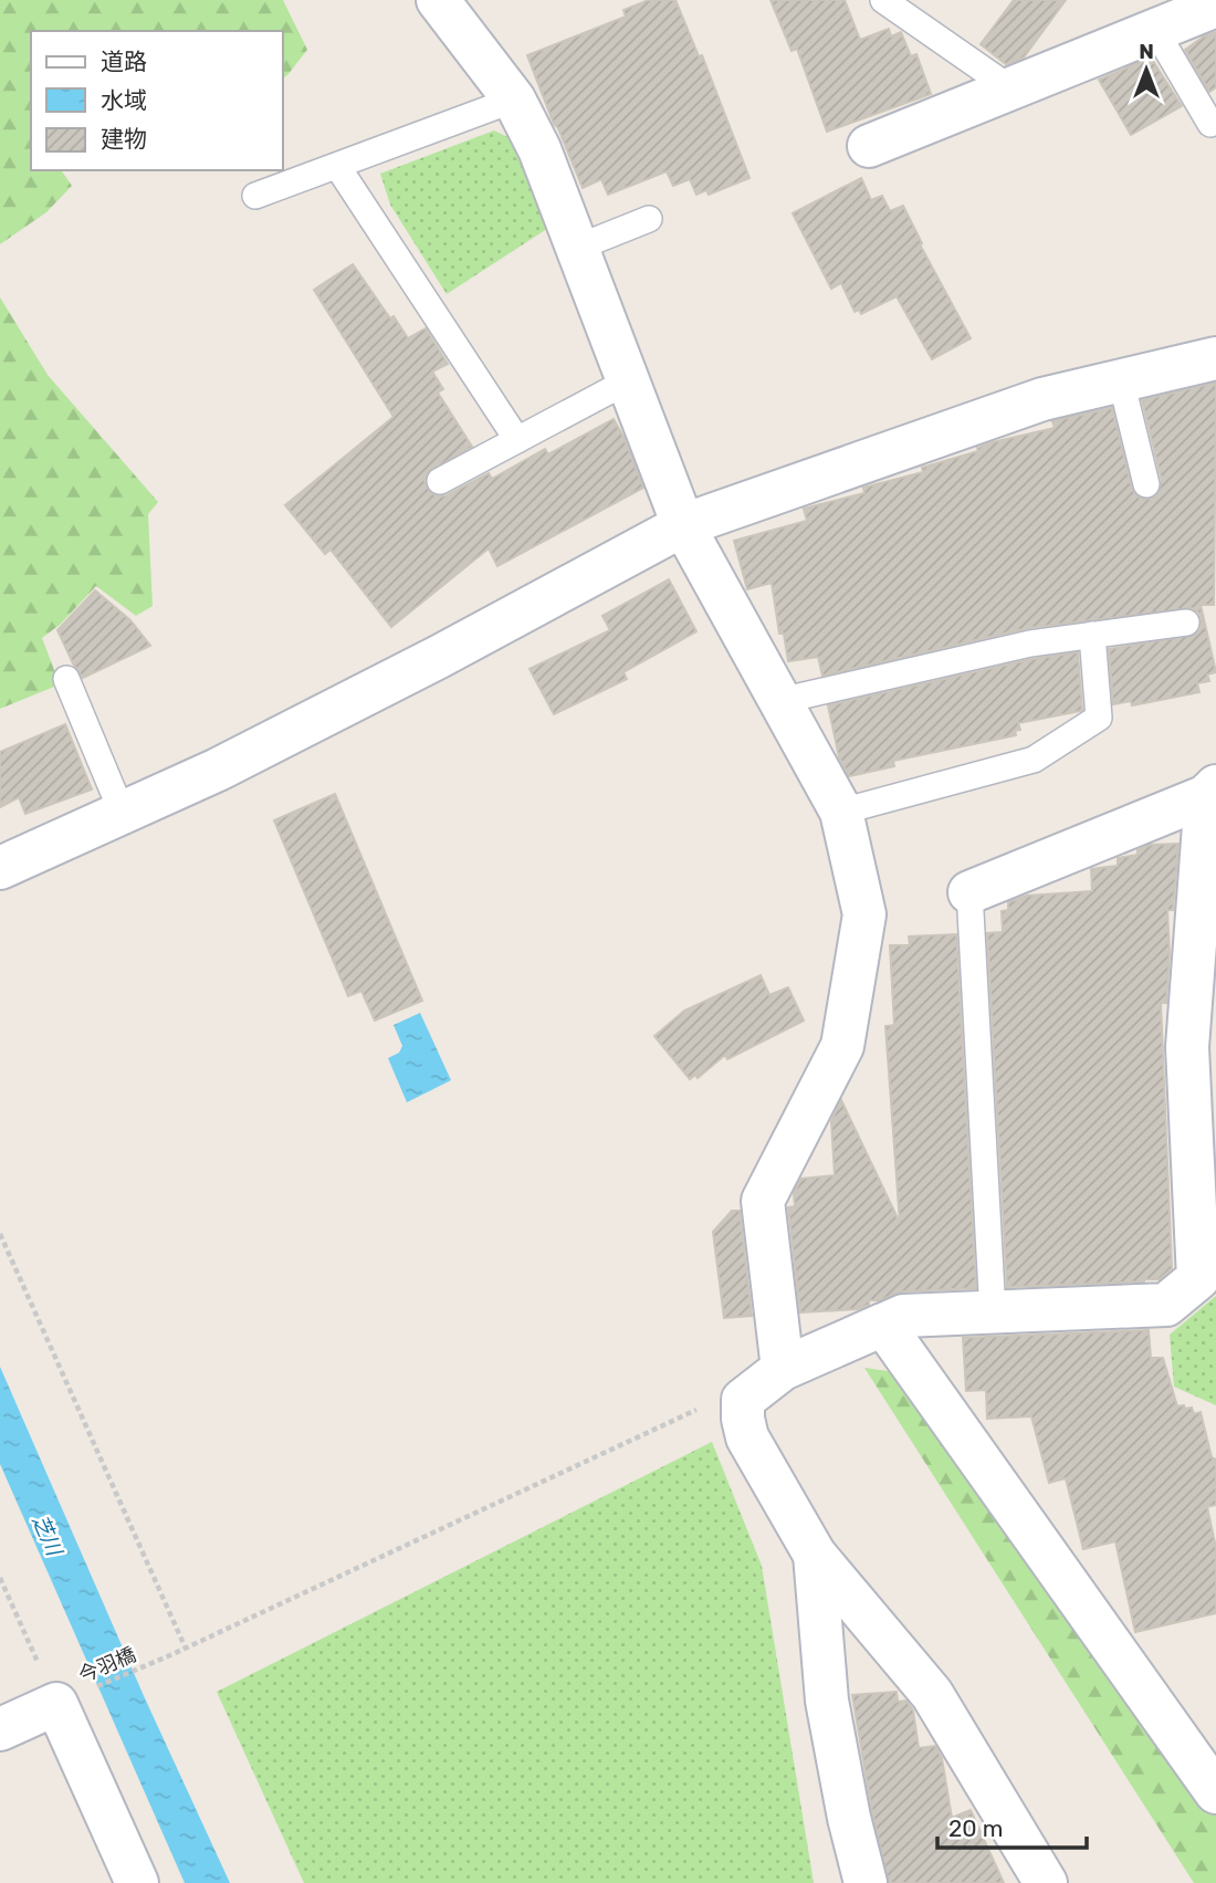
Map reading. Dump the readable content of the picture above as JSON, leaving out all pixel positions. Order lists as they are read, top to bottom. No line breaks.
{"streets":{"path":["今羽橋"]},"water":["芝川"],"legend":["道路","水域","建物"],"scale_bar":"20 m","north":"top"}
